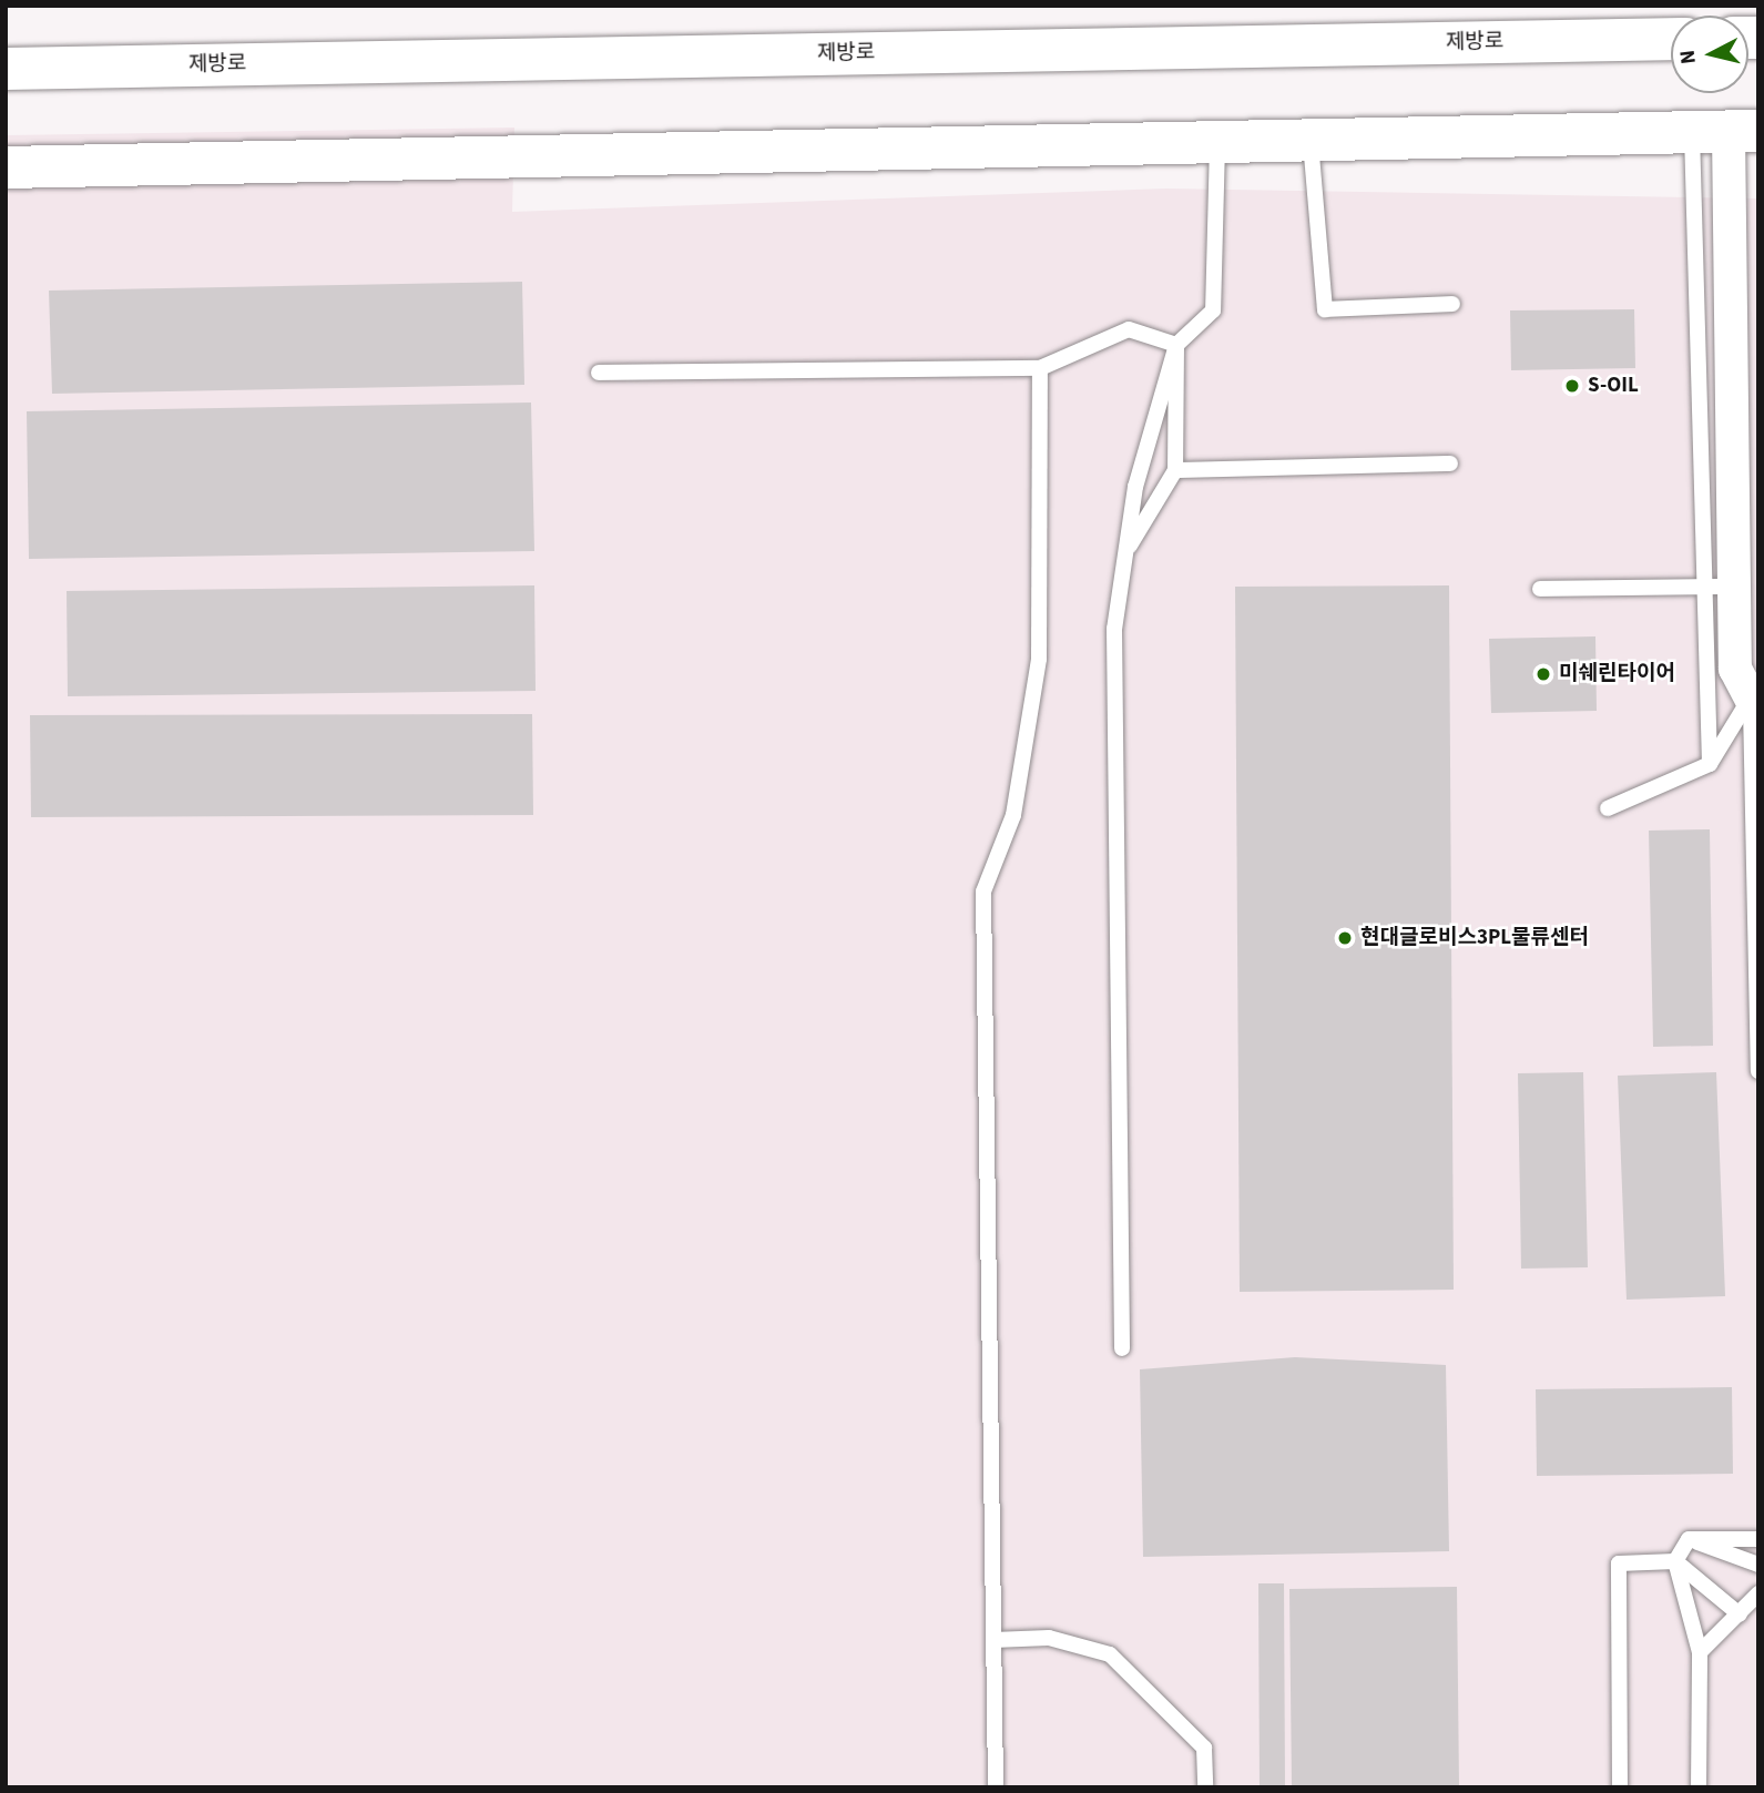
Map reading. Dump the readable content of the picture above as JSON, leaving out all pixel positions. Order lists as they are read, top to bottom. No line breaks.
{"streets":{"main road":["제방로"]},"places":["S-OIL","미쉐린타이어","현대글로비스3PL물류센터"],"north":"left"}
